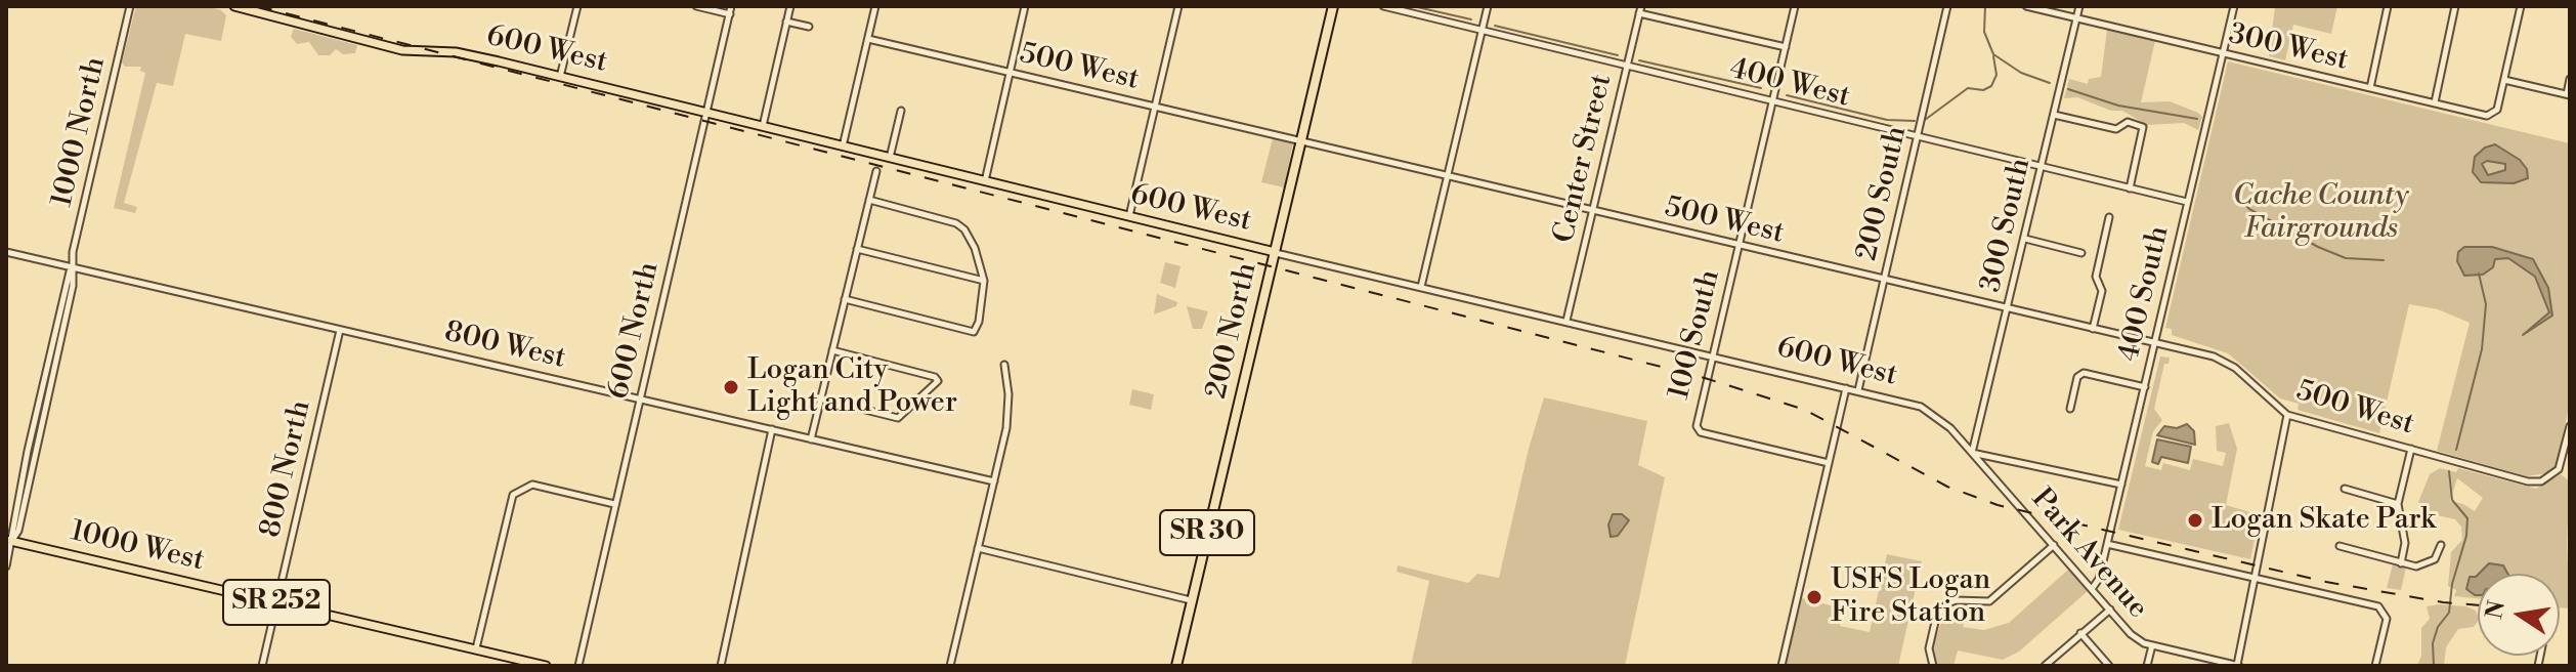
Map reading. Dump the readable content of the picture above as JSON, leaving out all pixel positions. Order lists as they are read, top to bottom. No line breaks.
{"streets":{"highway":["200 North","SR 30"],"main road":["600 West","1000 West","SR 252"],"street":["300 West","500 West","400 West","1000 North","Center Street","200 South","300 South","400 South","600 North","100 South","800 West","800 North","Park Avenue"]},"crossings":[["300 West","300 South"],["300 West","400 South"],["600 West","Center Street"],["600 West","200 South"],["600 West","300 South"],["600 West","600 North"],["600 West","200 North"],["600 West","100 South"],["600 West","Park Avenue"],["500 West","Center Street"],["500 West","200 South"],["500 West","300 South"],["500 West","400 South"],["500 West","200 North"],["500 West","100 South"],["400 West","Center Street"],["400 West","200 South"],["400 West","300 South"],["400 West","400 South"],["400 West","100 South"],["1000 North","800 West"],["1000 North","1000 West"],["300 South","Park Avenue"],["400 South","Park Avenue"],["600 North","800 West"],["800 West","800 North"],["800 North","1000 West"]],"parks":["Cache County Fairgrounds"],"places":["Logan City Light and Power","Logan Skate Park","USFS Logan Fire Station"],"north":"left"}
